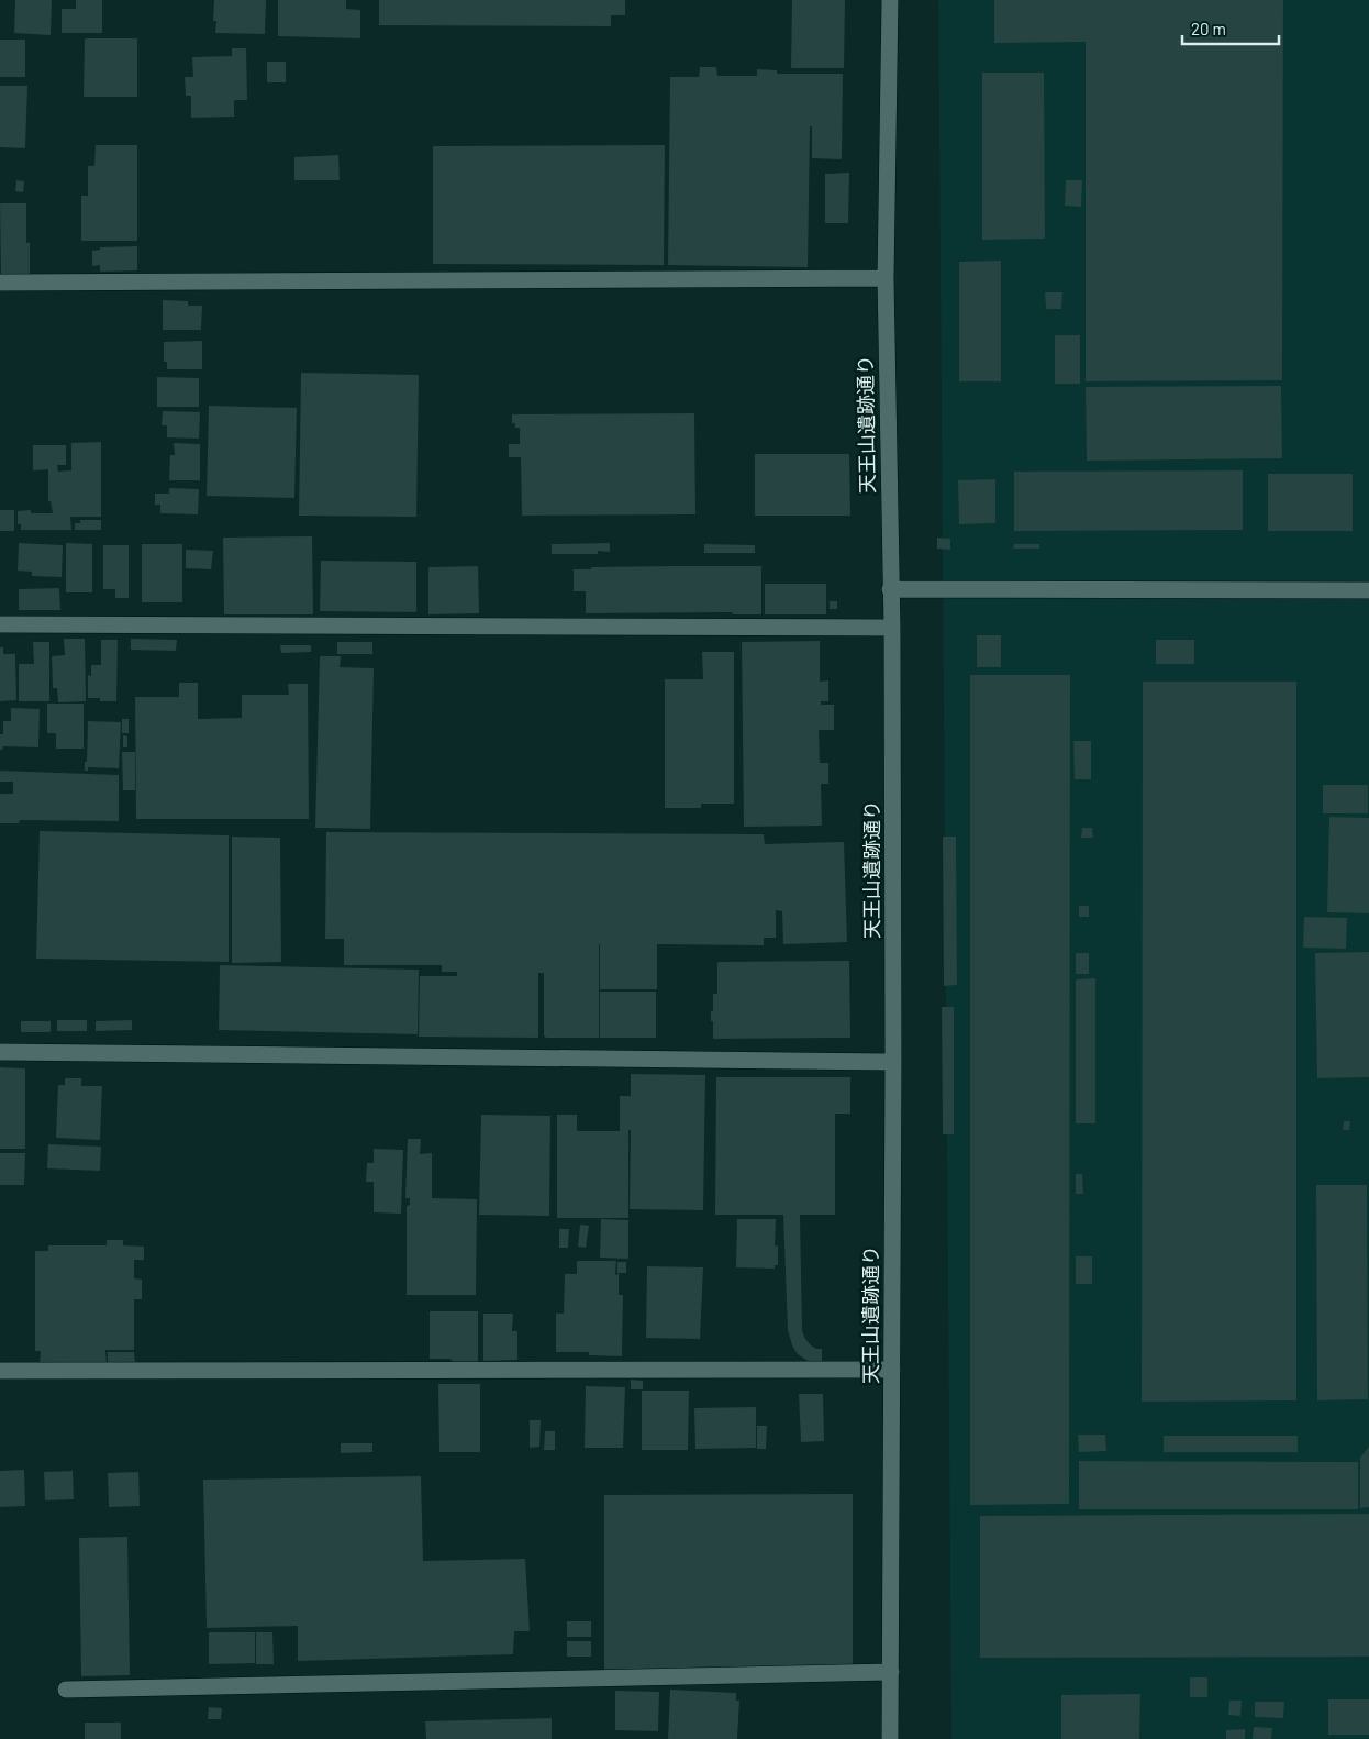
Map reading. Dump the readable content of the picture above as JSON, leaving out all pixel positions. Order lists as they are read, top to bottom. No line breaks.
{"streets":{"street":["天王山遺跡通り"]},"scale_bar":"20 m"}
